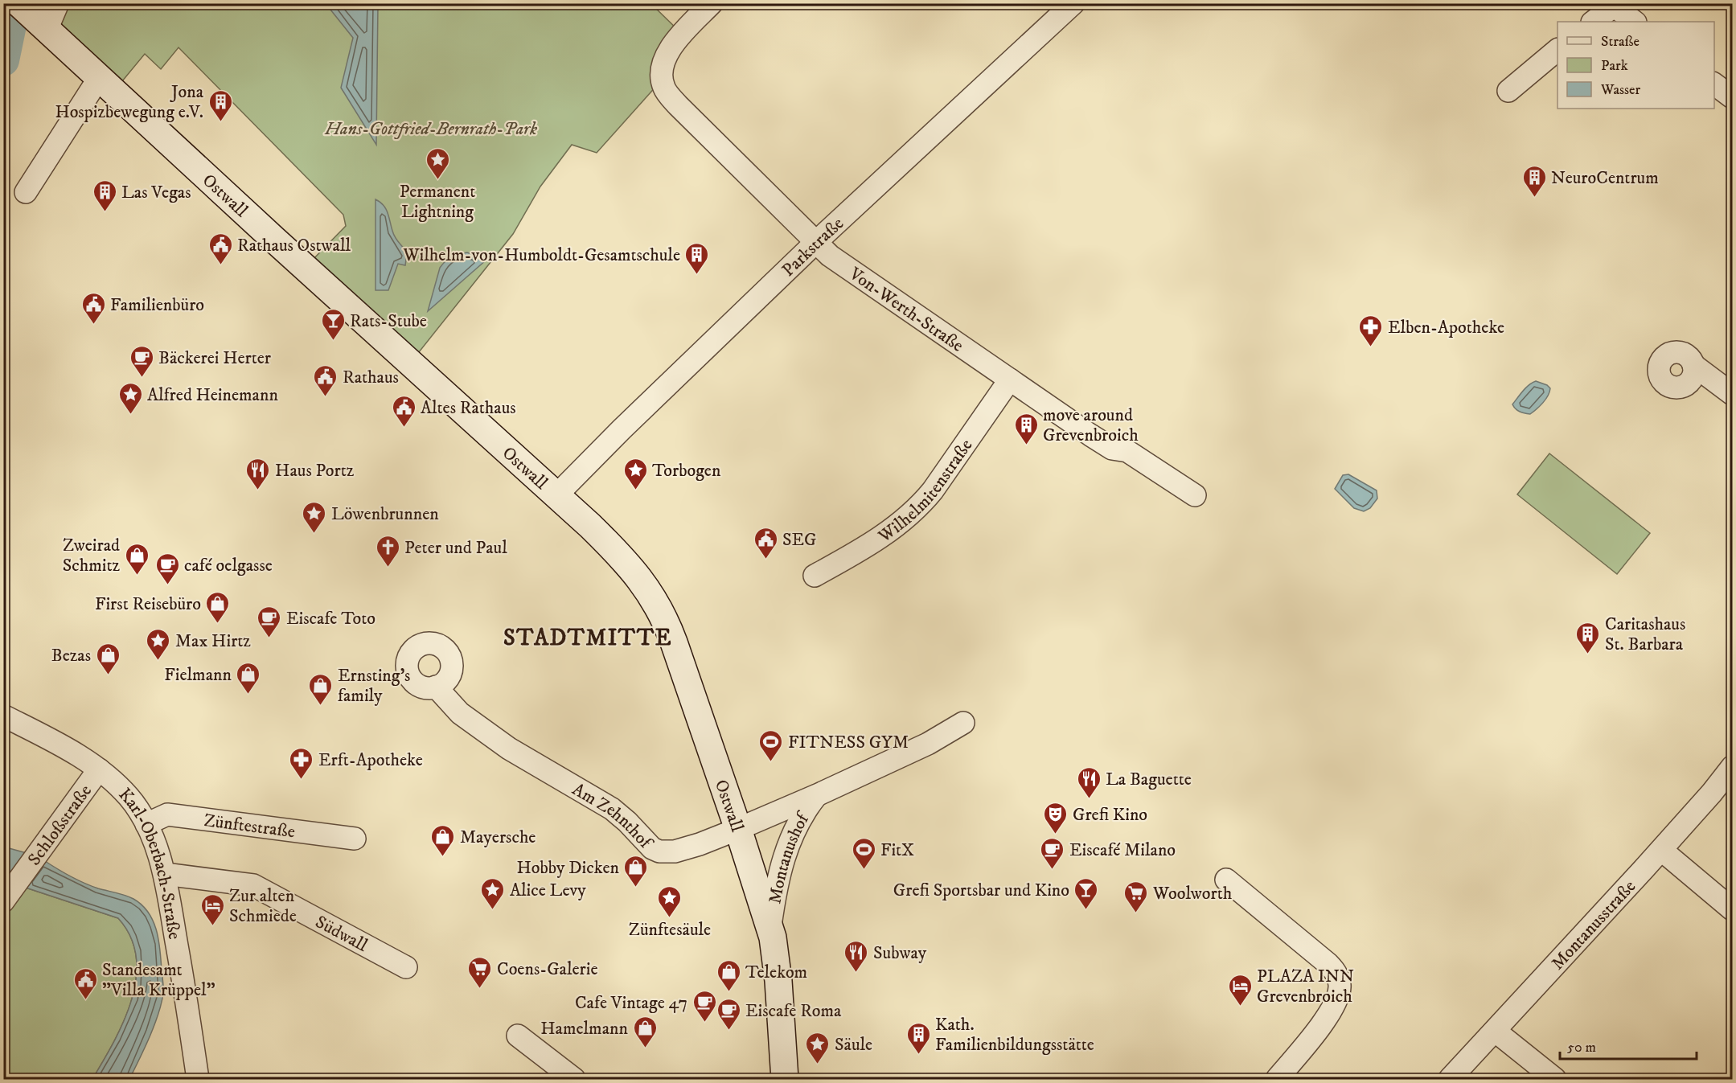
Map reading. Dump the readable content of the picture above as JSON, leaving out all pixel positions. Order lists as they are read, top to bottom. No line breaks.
{"streets":{"main road":["Ostwall"],"street":["Parkstraße","Von-Werth-Straße","Wilhelmitenstraße","Am Zehnthof","Schloßstraße","Zünftestraße","Montanushof","Karl-Oberbach-Straße","Montanusstraße","Südwall"]},"crossings":[["Ostwall","Parkstraße"],["Ostwall","Am Zehnthof"],["Ostwall","Montanushof"],["Parkstraße","Von-Werth-Straße"],["Von-Werth-Straße","Wilhelmitenstraße"],["Am Zehnthof","Montanushof"],["Schloßstraße","Karl-Oberbach-Straße"],["Zünftestraße","Karl-Oberbach-Straße"],["Karl-Oberbach-Straße","Südwall"]],"districts":["STADTMITTE"],"parks":["Hans-Gottfried-Bernrath-Park"],"places":{"building":["Jona Hospizbewegung e.V.","NeuroCentrum","Las Vegas","Wilhelm-von-Humboldt-Gesamtschule","move around Grevenbroich","Caritashaus St. Barbara","Kath. Familienbildungsstätte"],"place":["Permanent Lightning","Alfred Heinemann","Torbogen","Löwenbrunnen","Max Hirtz","Alice Levy","Zünftesäule","Säule"],"public building":["Rathaus Ostwall","Familienbüro","Rathaus","Altes Rathaus","SEG","Standesamt \"Villa Krüppel\""],"bar":["Rats-Stube","Grefi Sportsbar und Kino"],"pharmacy":["Elben-Apotheke","Erft-Apotheke"],"cafe":["Bäckerei Herter","café oelgasse","Eiscafe Toto","Eiscafé Milano","Cafe Vintage 47","Eiscafe Roma"],"restaurant":["Haus Portz","La Baguette","Subway"],"church":["Peter und Paul"],"shop":["Zweirad Schmitz","First Reisebüro","Bezas","Fielmann","Ernsting's family","Mayersche","Hobby Dicken","Telekom","Hamelmann"],"sports":["FITNESS GYM","FitX"],"theatre":["Grefi Kino"],"supermarket":["Woolworth","Coens-Galerie"],"hotel":["Zur alten Schmiede","PLAZA INN Grevenbroich"]},"legend":["Straße","Park","Wasser"],"scale_bar":"50 m"}
